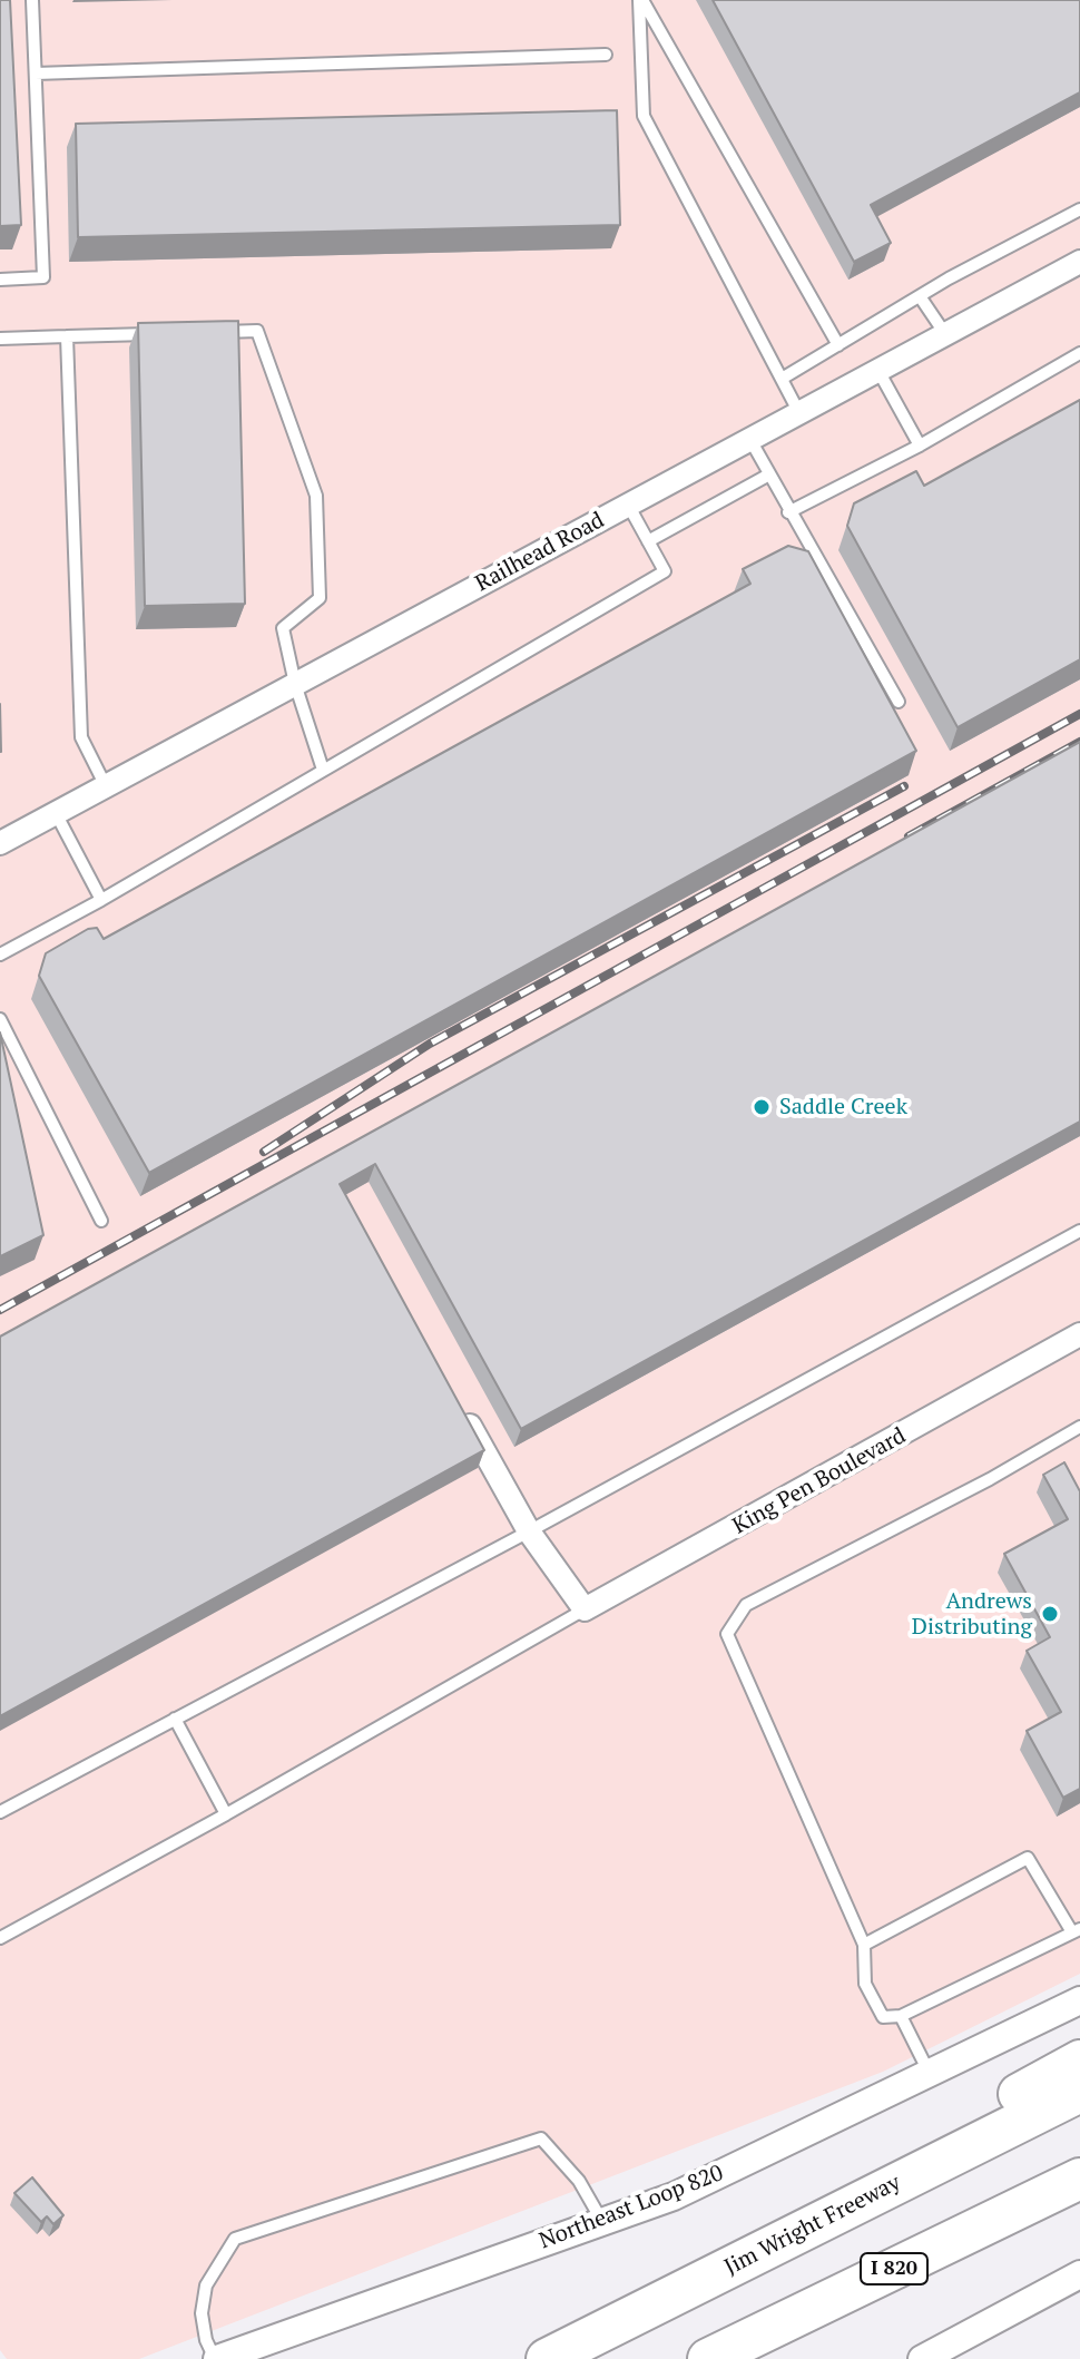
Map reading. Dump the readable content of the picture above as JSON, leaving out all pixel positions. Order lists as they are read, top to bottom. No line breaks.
{"streets":{"highway":["Jim Wright Freeway","I 820"],"street":["Railhead Road","King Pen Boulevard","Northeast Loop 820"]},"places":["Saddle Creek","Andrews Distributing"]}
